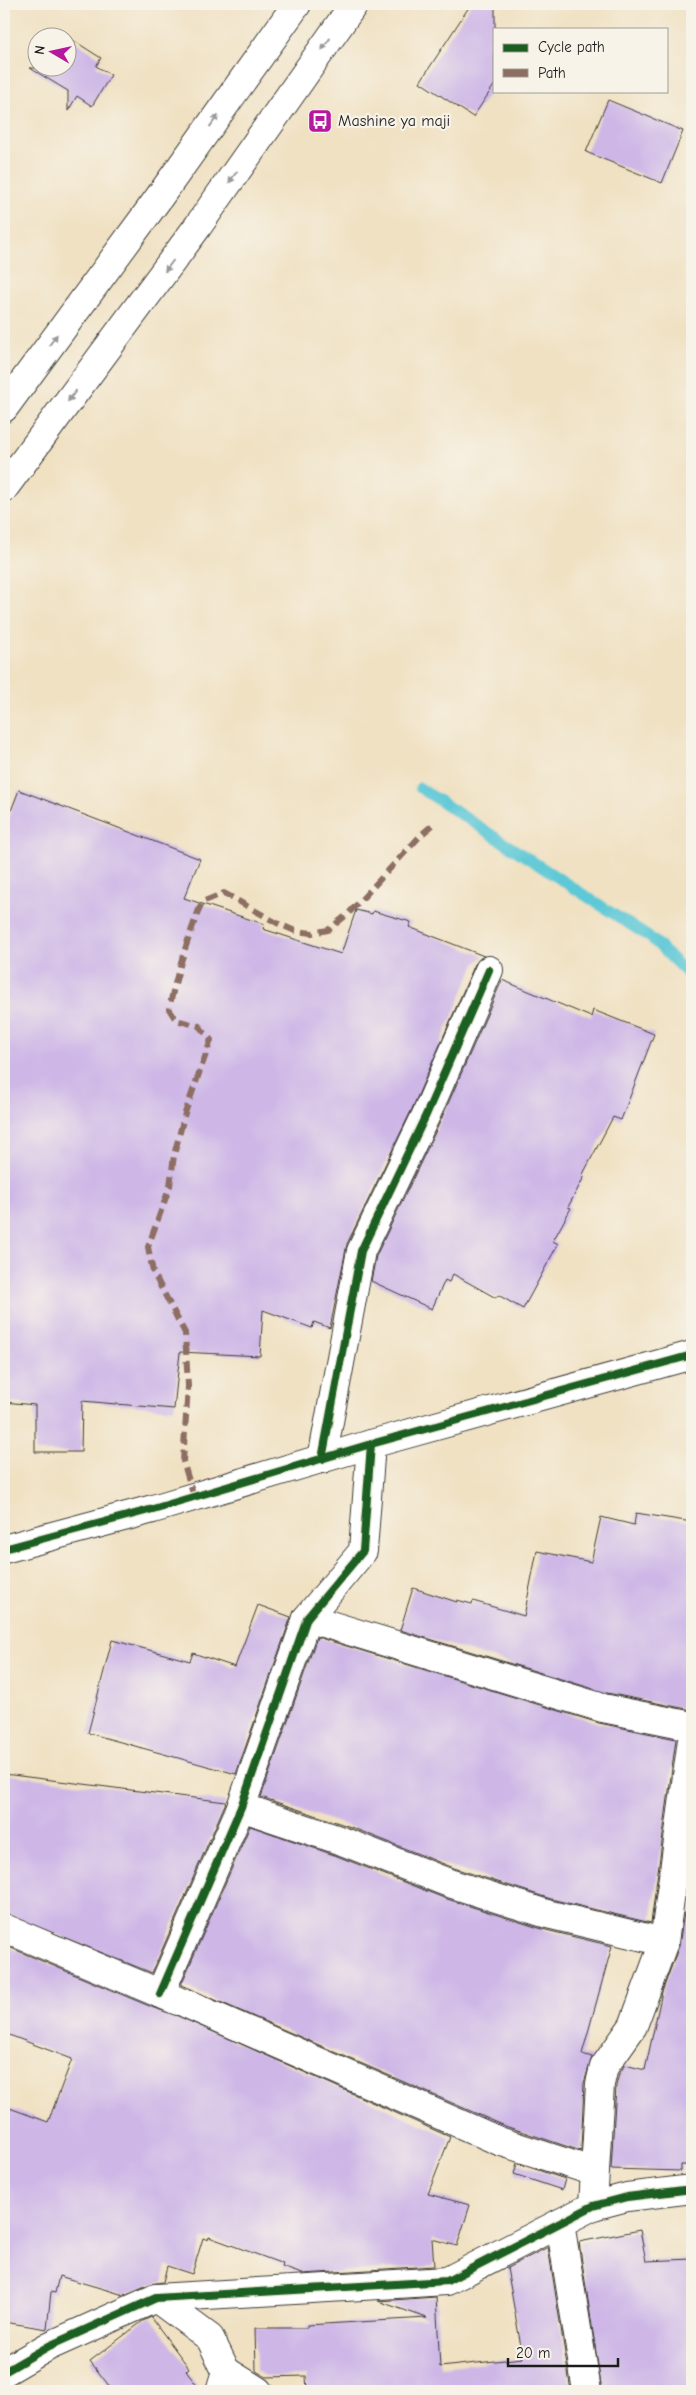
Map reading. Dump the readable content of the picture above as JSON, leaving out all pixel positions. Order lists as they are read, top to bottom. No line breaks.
{"places":{"bus stop":["Mashine ya maji"]},"legend":["Cycle path","Path"],"scale_bar":"20 m","north":"left"}
